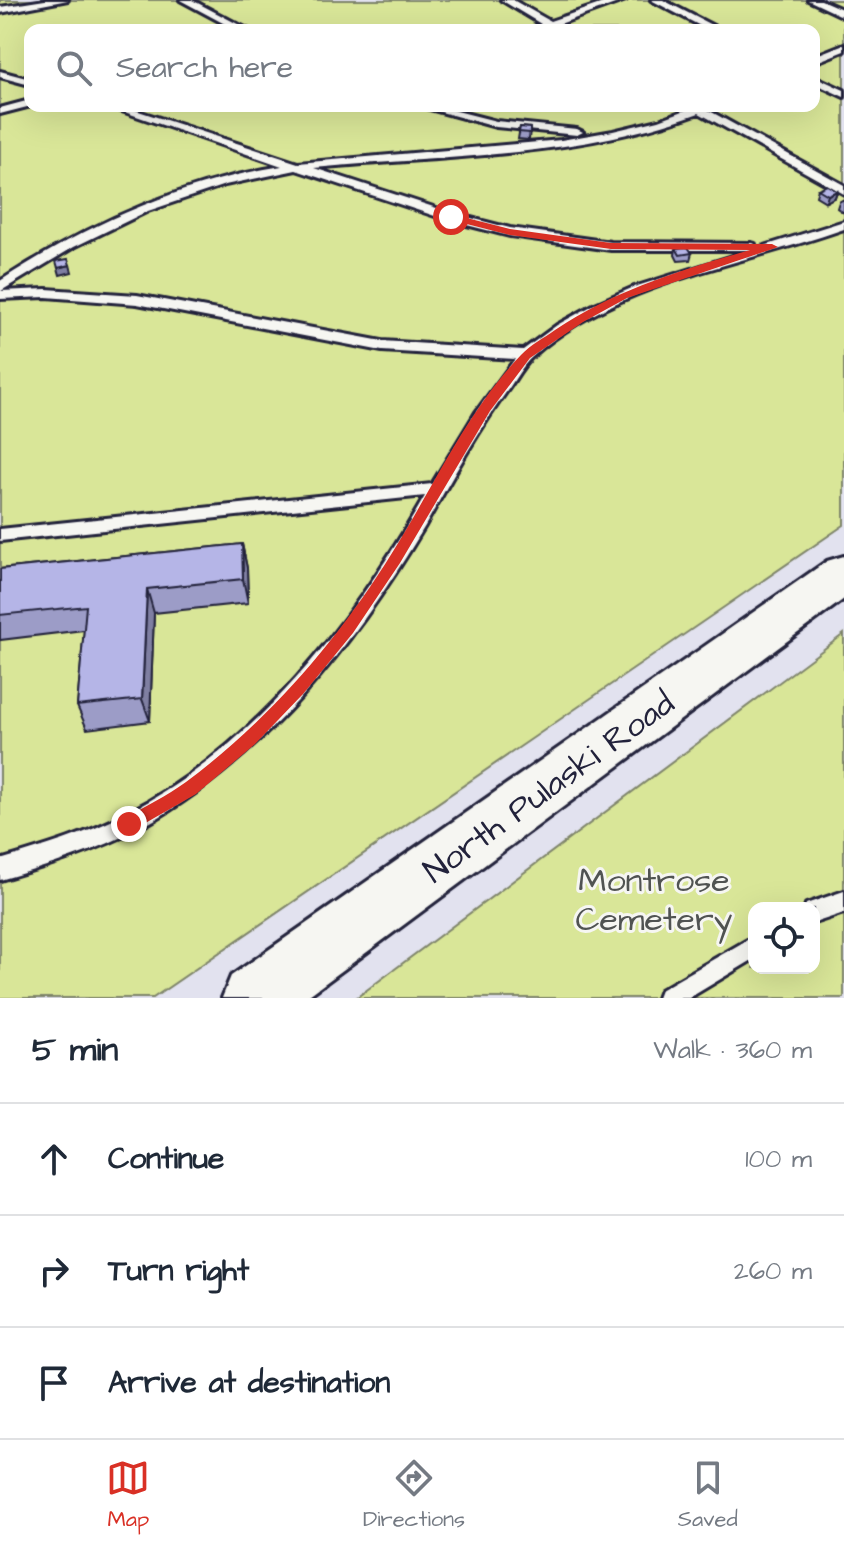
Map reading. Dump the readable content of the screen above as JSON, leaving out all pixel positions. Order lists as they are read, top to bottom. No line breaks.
{"streets":{"main road":["North Pulaski Road"]},"parks":["Montrose Cemetery"],"page":{"search":"Search here","heading":["5 min","Walk · 360 m"],"list":[["Continue","100 m"],["Turn right","260 m"],"Arrive at destination"],"nav":["Map","Directions","Saved"]}}
